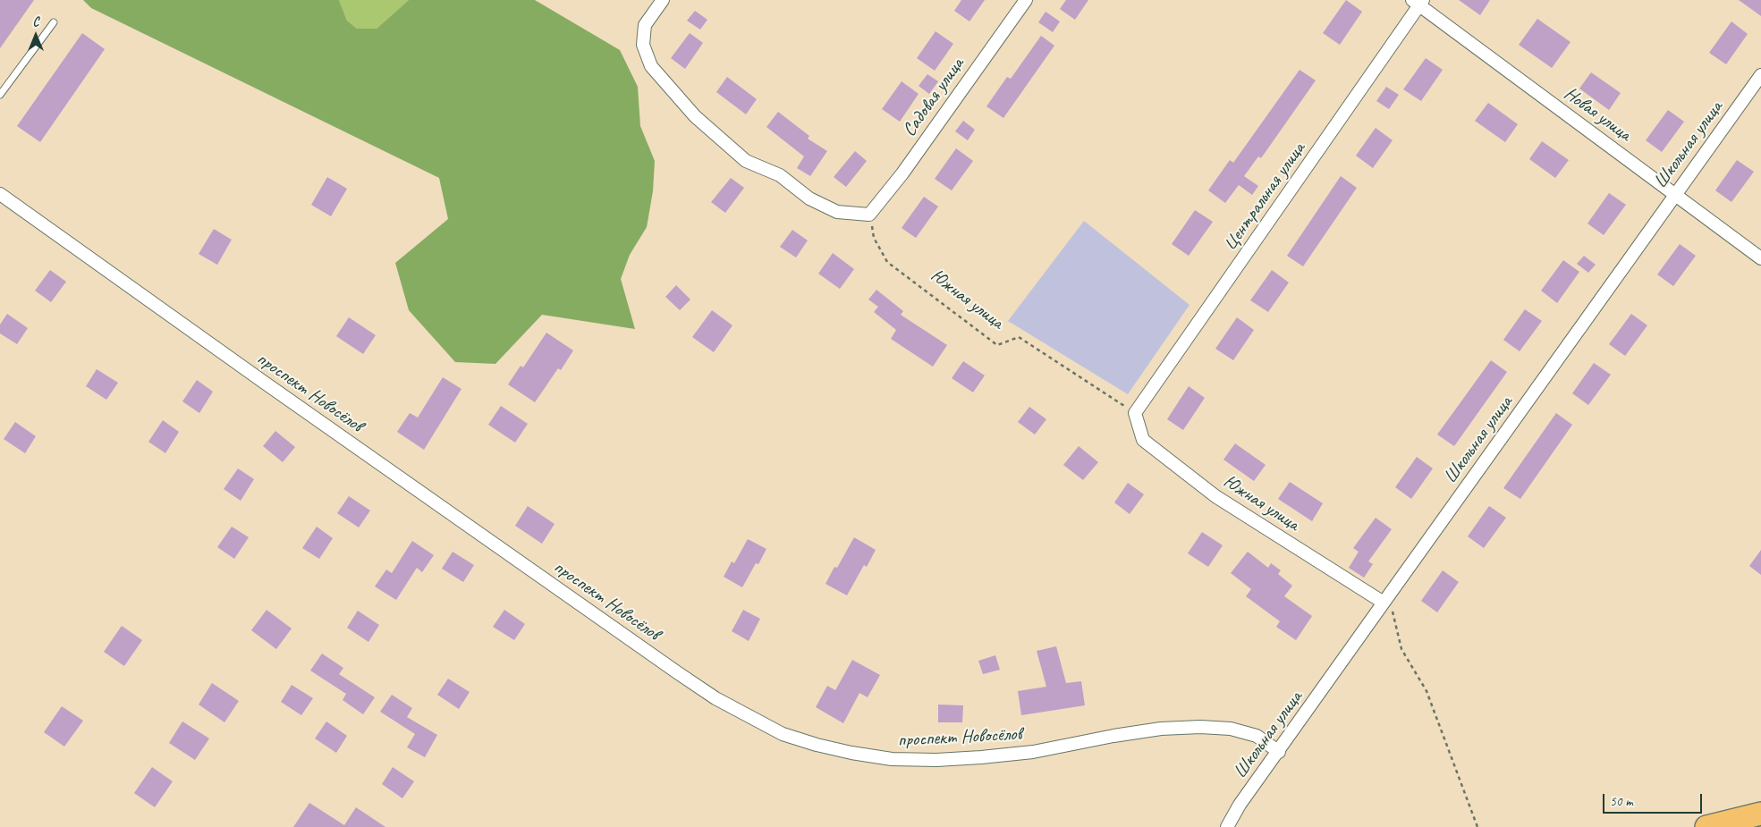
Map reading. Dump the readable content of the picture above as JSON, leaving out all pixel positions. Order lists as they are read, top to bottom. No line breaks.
{"streets":{"street":["Садовая улица","Новая улица","Школьная улица","Центральная улица","Южная улица","проспект Новосёлов"]},"crossings":[["Садовая улица","Южная улица"],["Новая улица","Школьная улица"],["Новая улица","Центральная улица"],["Школьная улица","Южная улица"],["Школьная улица","проспект Новосёлов"],["Центральная улица","Южная улица"]],"scale_bar":"50 m","north":"top"}
